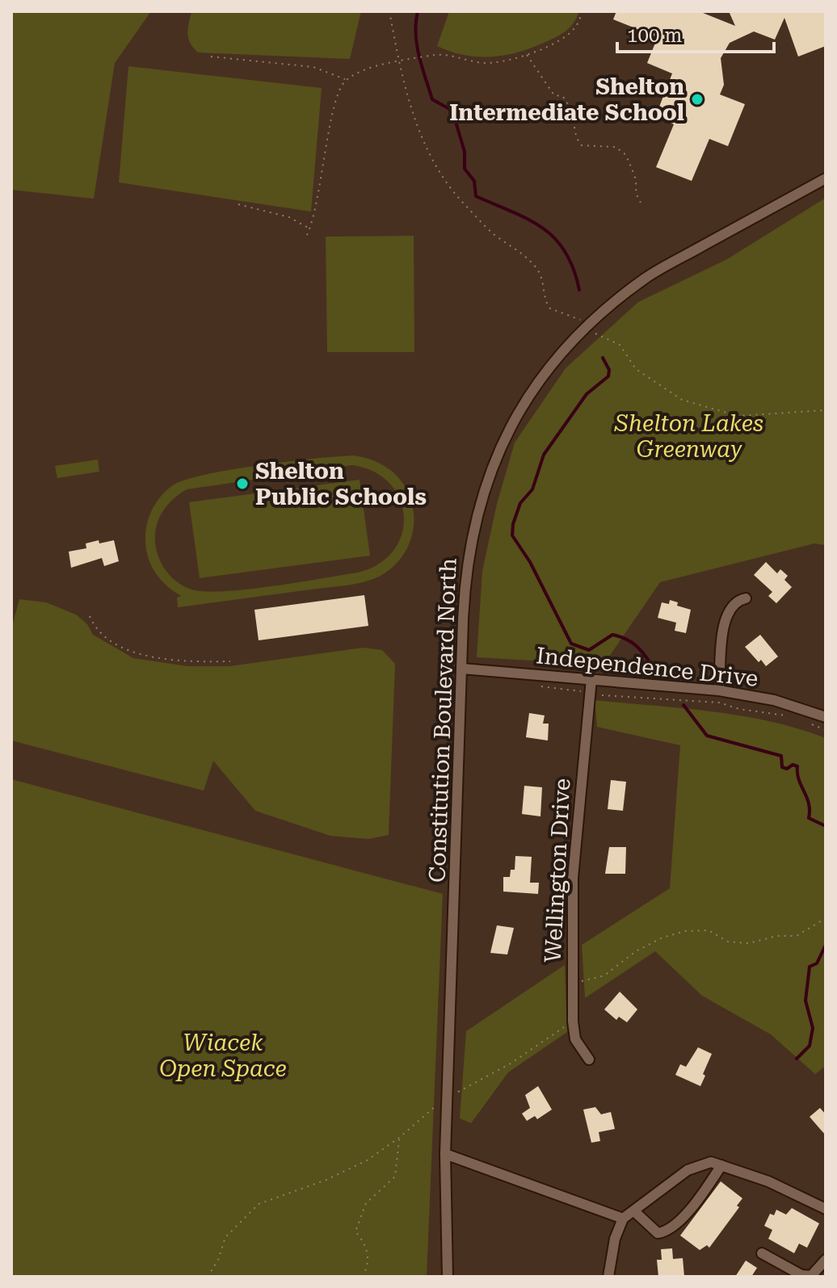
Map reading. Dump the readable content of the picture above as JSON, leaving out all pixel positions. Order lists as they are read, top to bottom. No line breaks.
{"streets":{"street":["Independence Drive","Constitution Boulevard North","Wellington Drive"]},"crossings":[["Independence Drive","Constitution Boulevard North"],["Independence Drive","Wellington Drive"]],"parks":["Shelton Lakes Greenway","Wiacek Open Space"],"places":["Shelton Intermediate School","Shelton Public Schools"],"scale_bar":"100 m"}
